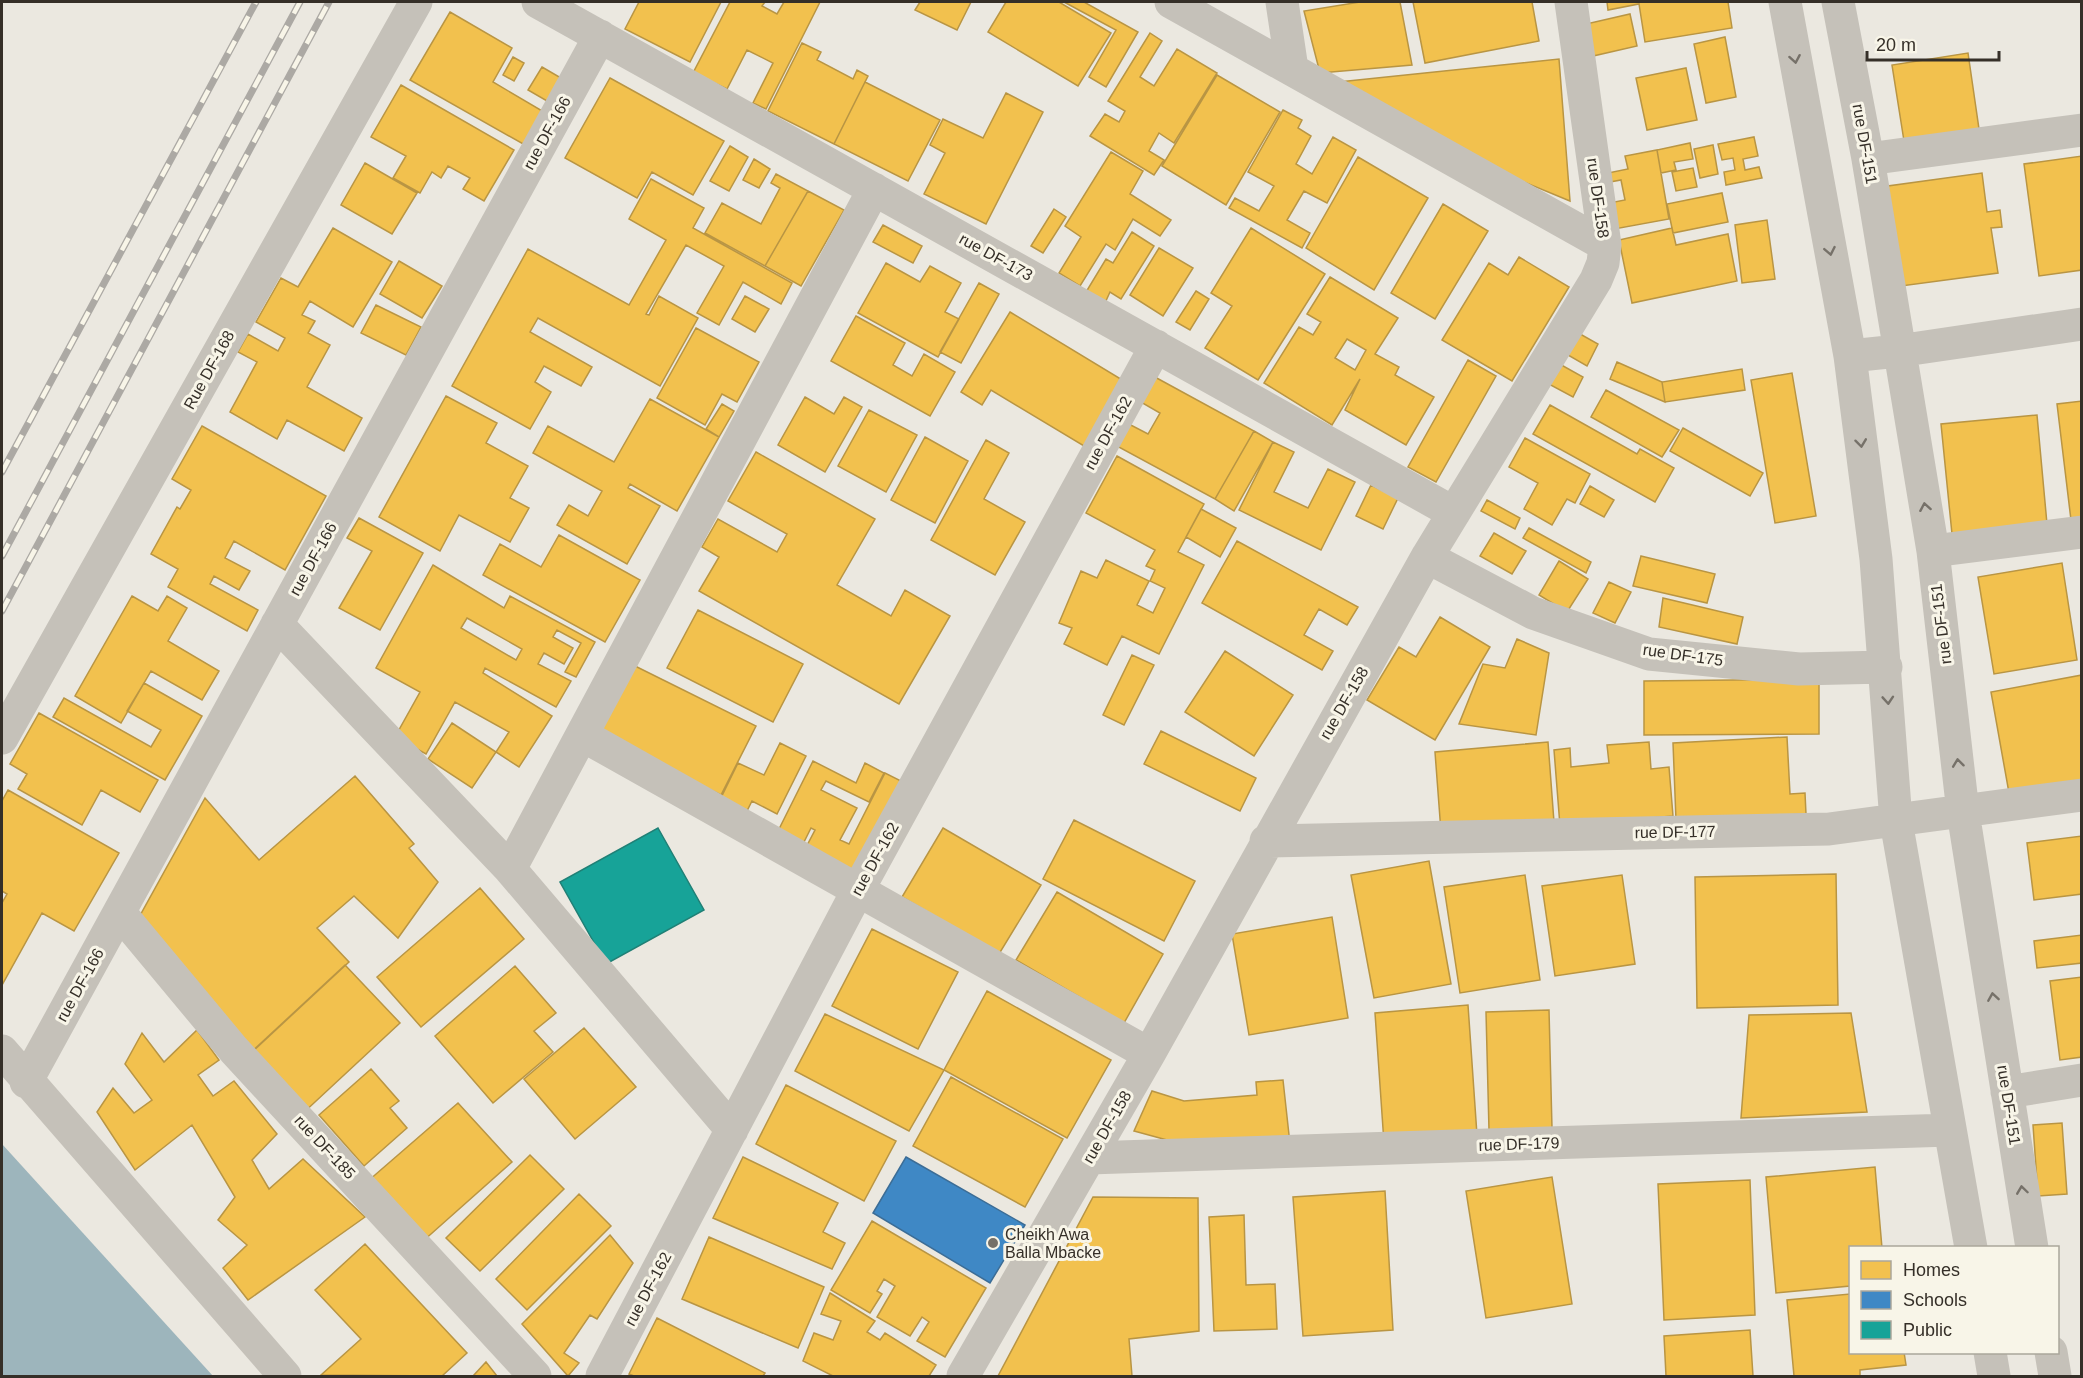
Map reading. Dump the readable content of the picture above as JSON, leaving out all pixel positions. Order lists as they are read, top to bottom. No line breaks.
{"streets":{"street":["rue DF-166","rue DF-151","rue DF-158","rue DF-173","Rue DF-168","rue DF-162","rue DF-175","rue DF-177","rue DF-179","rue DF-185"]},"crossings":[["rue DF-166","rue DF-173"],["rue DF-166","rue DF-185"],["rue DF-151","rue DF-177"],["rue DF-158","rue DF-173"],["rue DF-158","rue DF-175"],["rue DF-158","rue DF-177"],["rue DF-158","rue DF-179"],["rue DF-173","rue DF-162"]],"places":["Cheikh Awa Balla Mbacke"],"legend":["Homes","Schools","Public"],"scale_bar":"20 m"}
